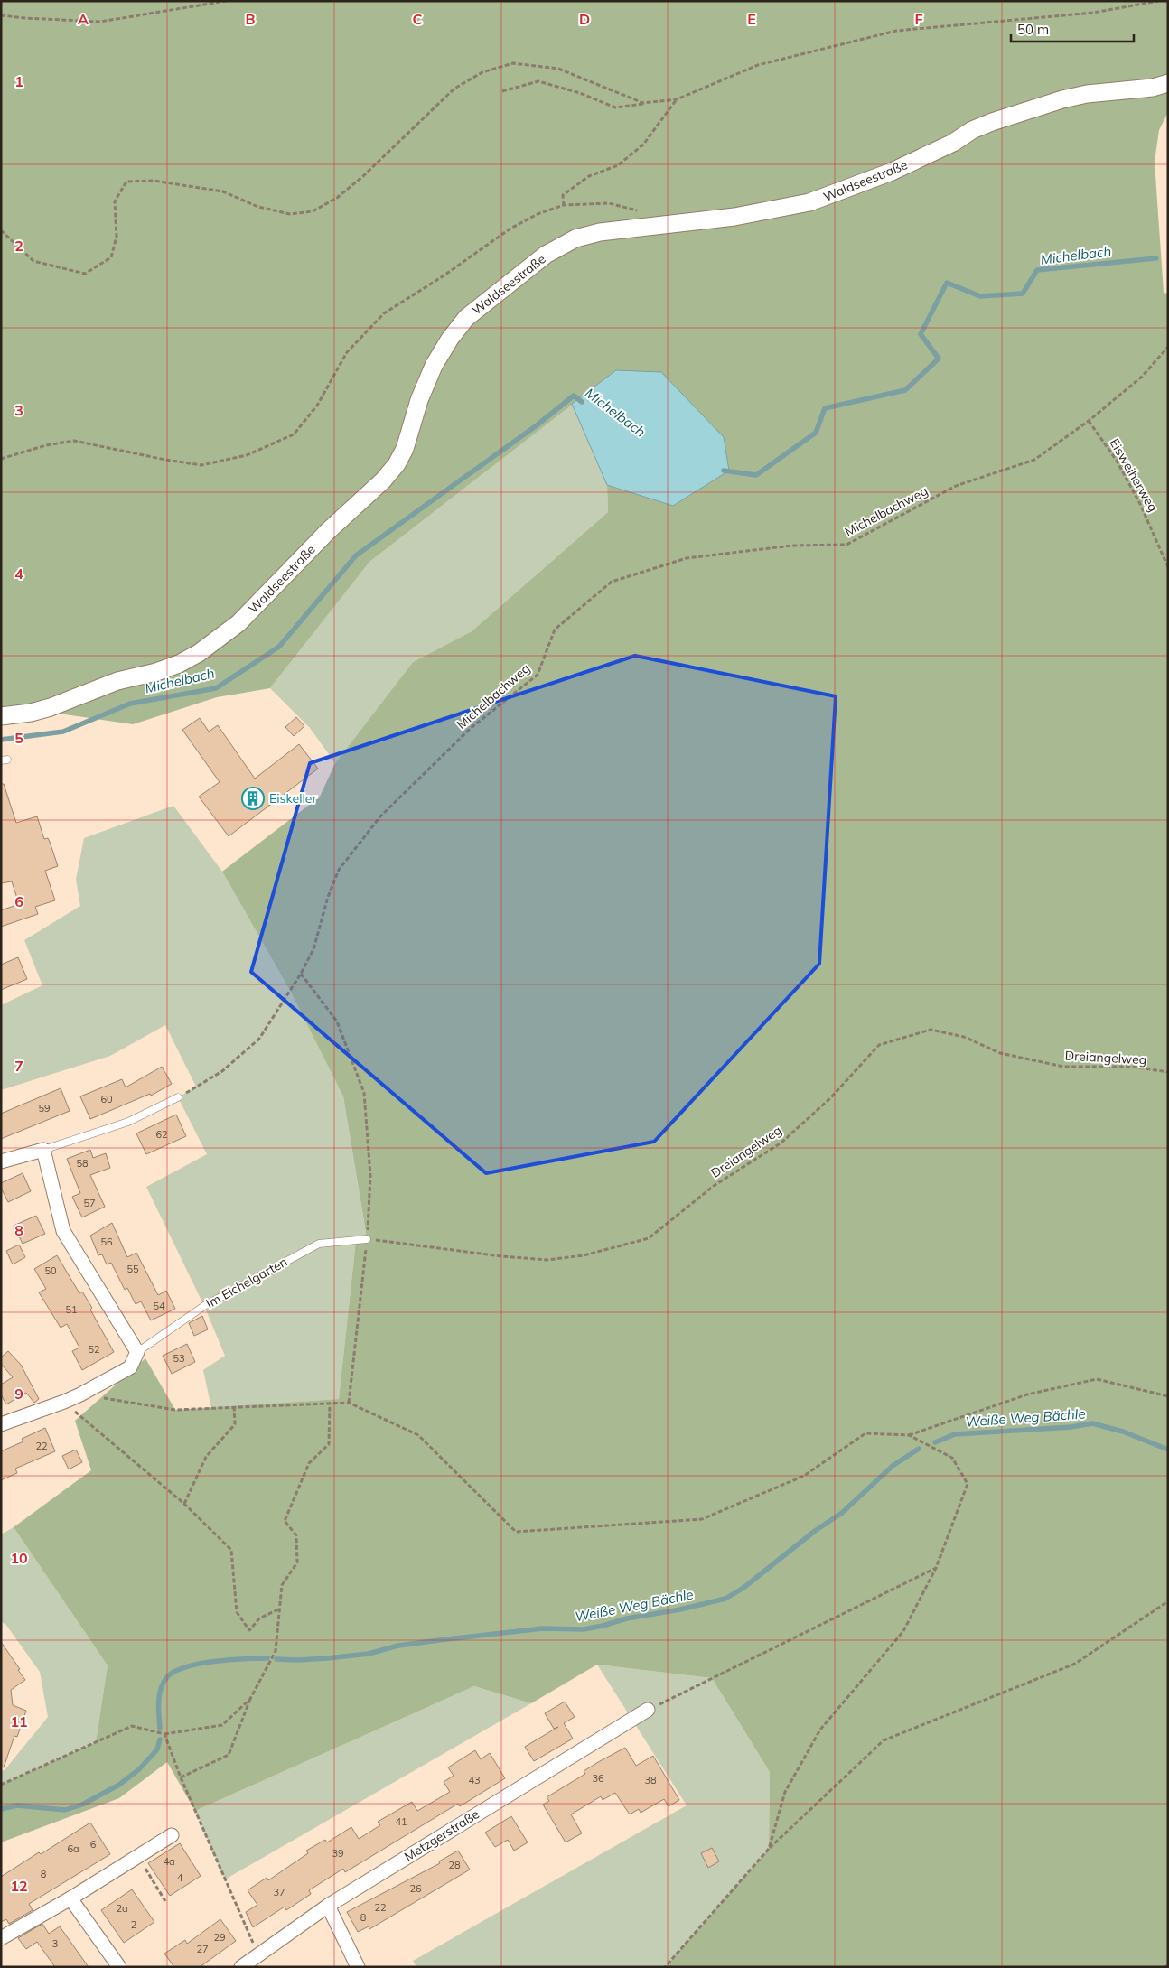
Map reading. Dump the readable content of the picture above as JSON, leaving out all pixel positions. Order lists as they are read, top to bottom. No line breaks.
{"streets":{"street":["Waldseestraße","Im Eichelgarten","Metzgerstraße"],"path":["Eisweiherweg","Michelbachweg","Dreiangelweg"]},"crossings":[["Eisweiherweg","Michelbachweg"],["Dreiangelweg","Im Eichelgarten"]],"water":["Michelbach","Weiße Weg Bächle"],"places":{"building":["Eiskeller"]},"house_numbers":["60","59","62","58","57","56","55","50","54","51","52","53","22","36","43","38","41","6","6a","39","4a","28","8","4","26","37","22","2a","8","2","29","3","27"],"scale_bar":"50 m","grid":{"columns":["A","B","C","D","E","F"],"rows":["1","2","3","4","5","6","7","8","9","10","11","12"]}}
